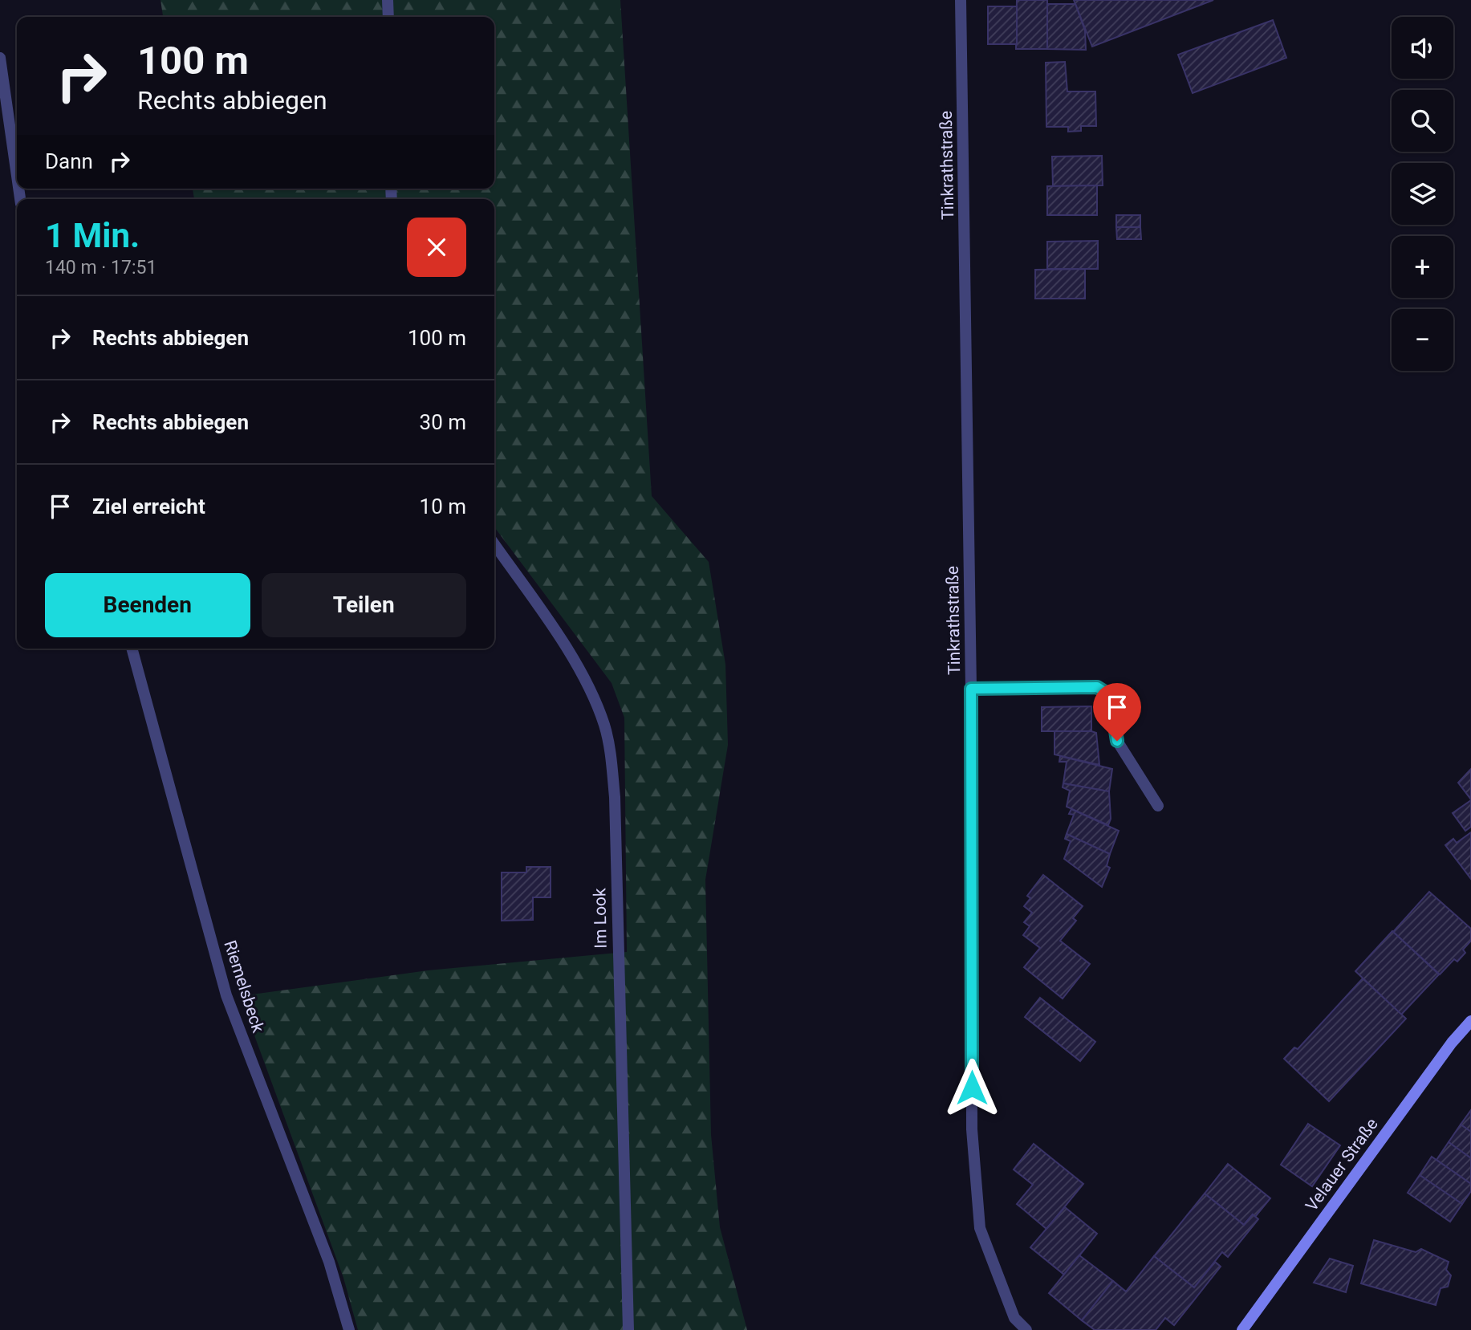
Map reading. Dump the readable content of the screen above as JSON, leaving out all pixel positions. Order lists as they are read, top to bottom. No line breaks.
{"streets":{"main road":["Velauer Straße"],"street":["Tinkrathstraße","Im Look","Riemelsbeck"]},"page":{"map_buttons":["+","−"],"turn":["100 m","Rechts abbiegen"],"then":"Dann","heading":["1 Min.","140 m · 17:51"],"list":[{"name":"Rechts abbiegen","value":"100 m"},{"name":"Rechts abbiegen","value":"30 m"},{"name":"Ziel erreicht","value":"10 m"}],"buttons":["Beenden","Teilen"]}}
